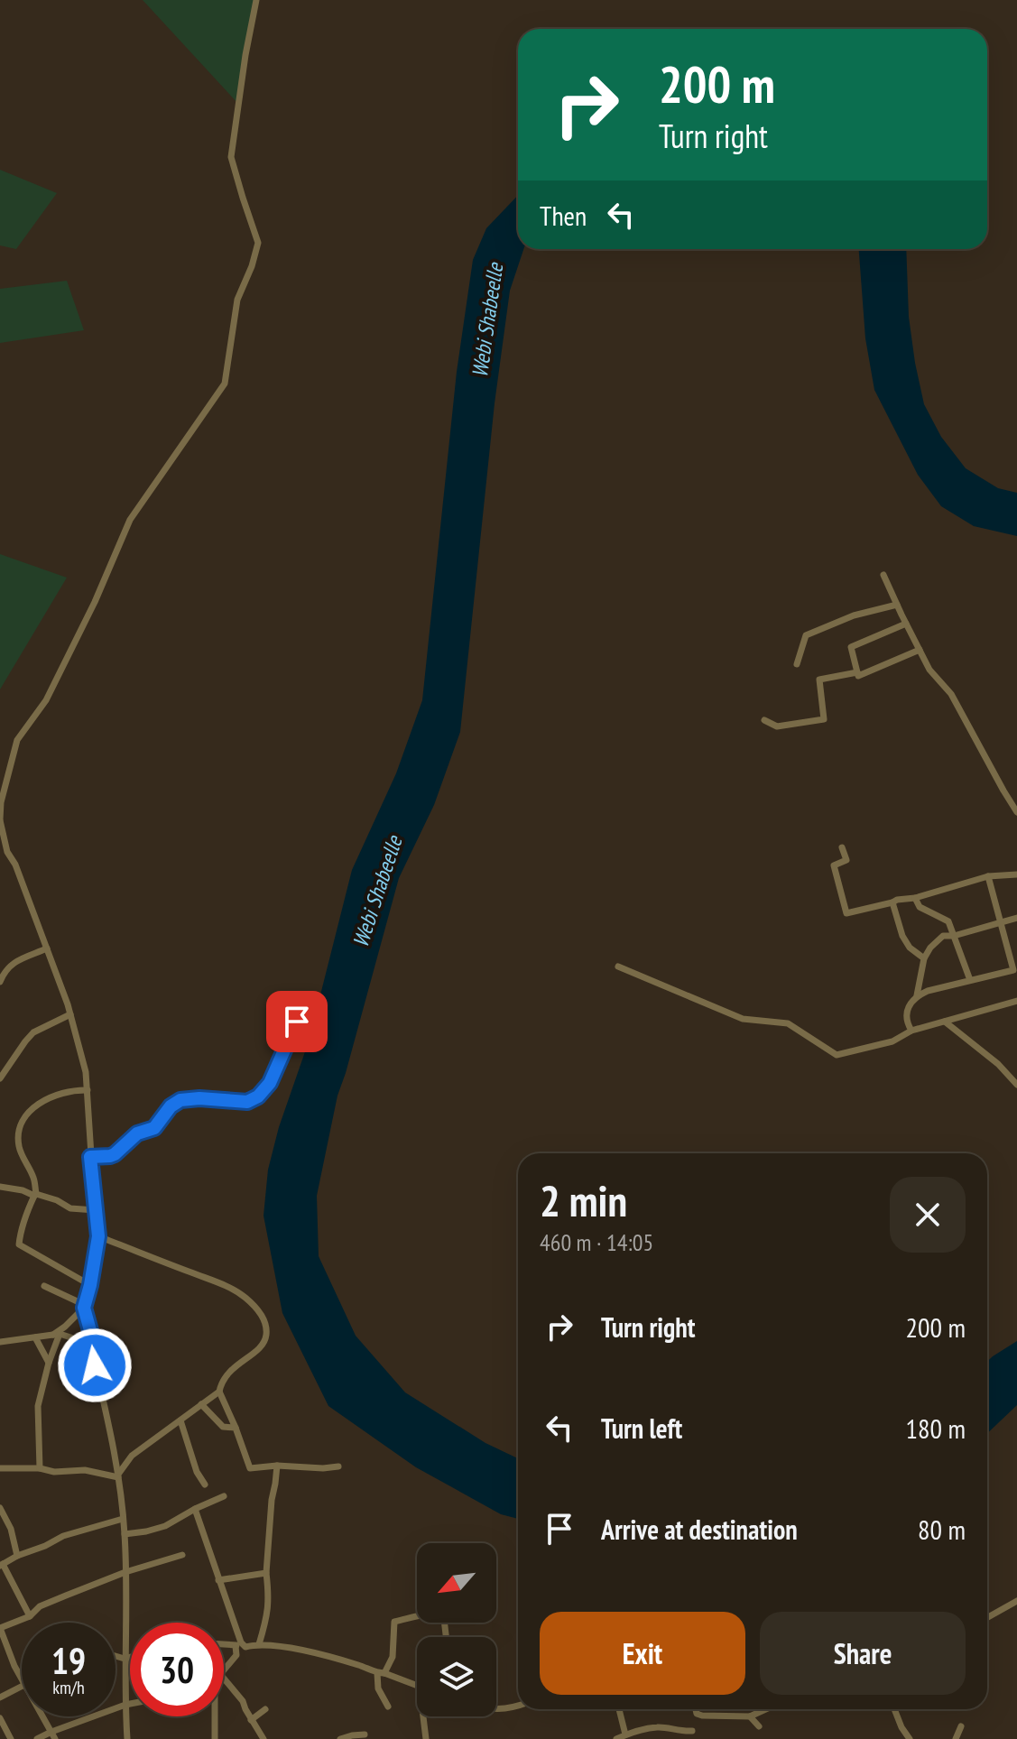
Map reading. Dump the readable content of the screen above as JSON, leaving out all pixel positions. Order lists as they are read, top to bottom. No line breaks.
{"water":["Webi Shabeelle"],"north":"bottom left","page":{"turn":["200 m","Turn right"],"then":"Then","heading":["2 min","460 m · 14:05"],"list":[{"name":"Turn right","value":"200 m"},{"name":"Turn left","value":"180 m"},{"name":"Arrive at destination","value":"80 m"}],"buttons":["Exit","Share"],"speed":"19 km/h","limit":"30"}}
